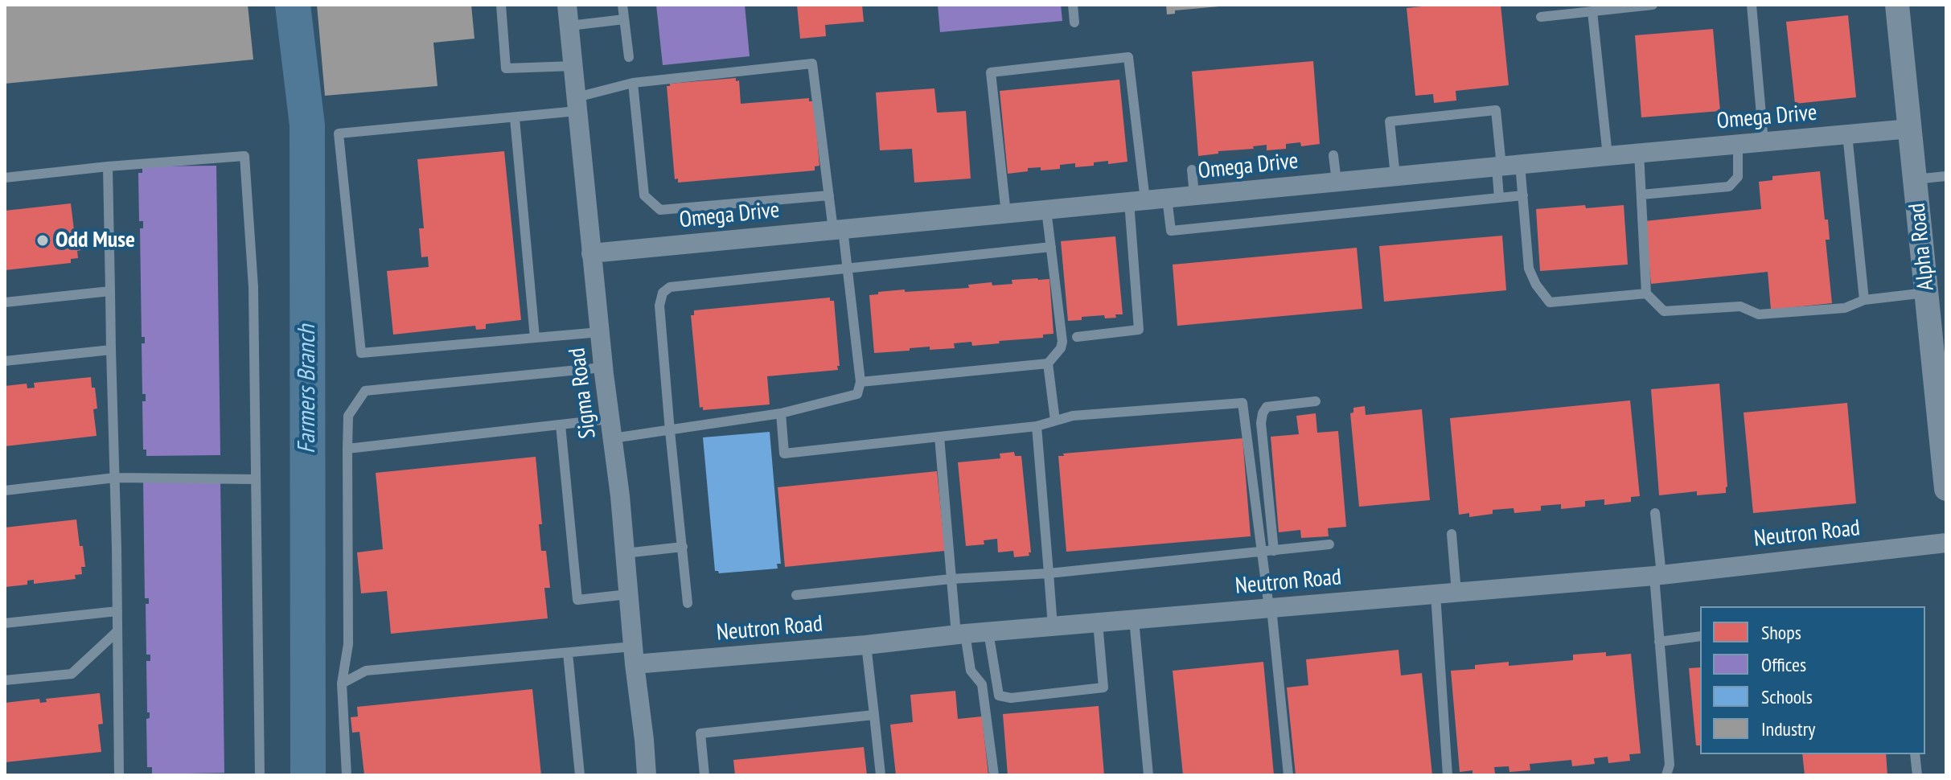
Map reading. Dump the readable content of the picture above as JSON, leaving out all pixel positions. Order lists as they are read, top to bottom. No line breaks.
{"streets":{"street":["Omega Drive","Alpha Road","Sigma Road","Neutron Road"]},"crossings":[["Omega Drive","Alpha Road"],["Omega Drive","Sigma Road"],["Sigma Road","Neutron Road"]],"water":["Farmers Branch"],"places":["Odd Muse"],"legend":["Shops","Offices","Schools","Industry"]}
